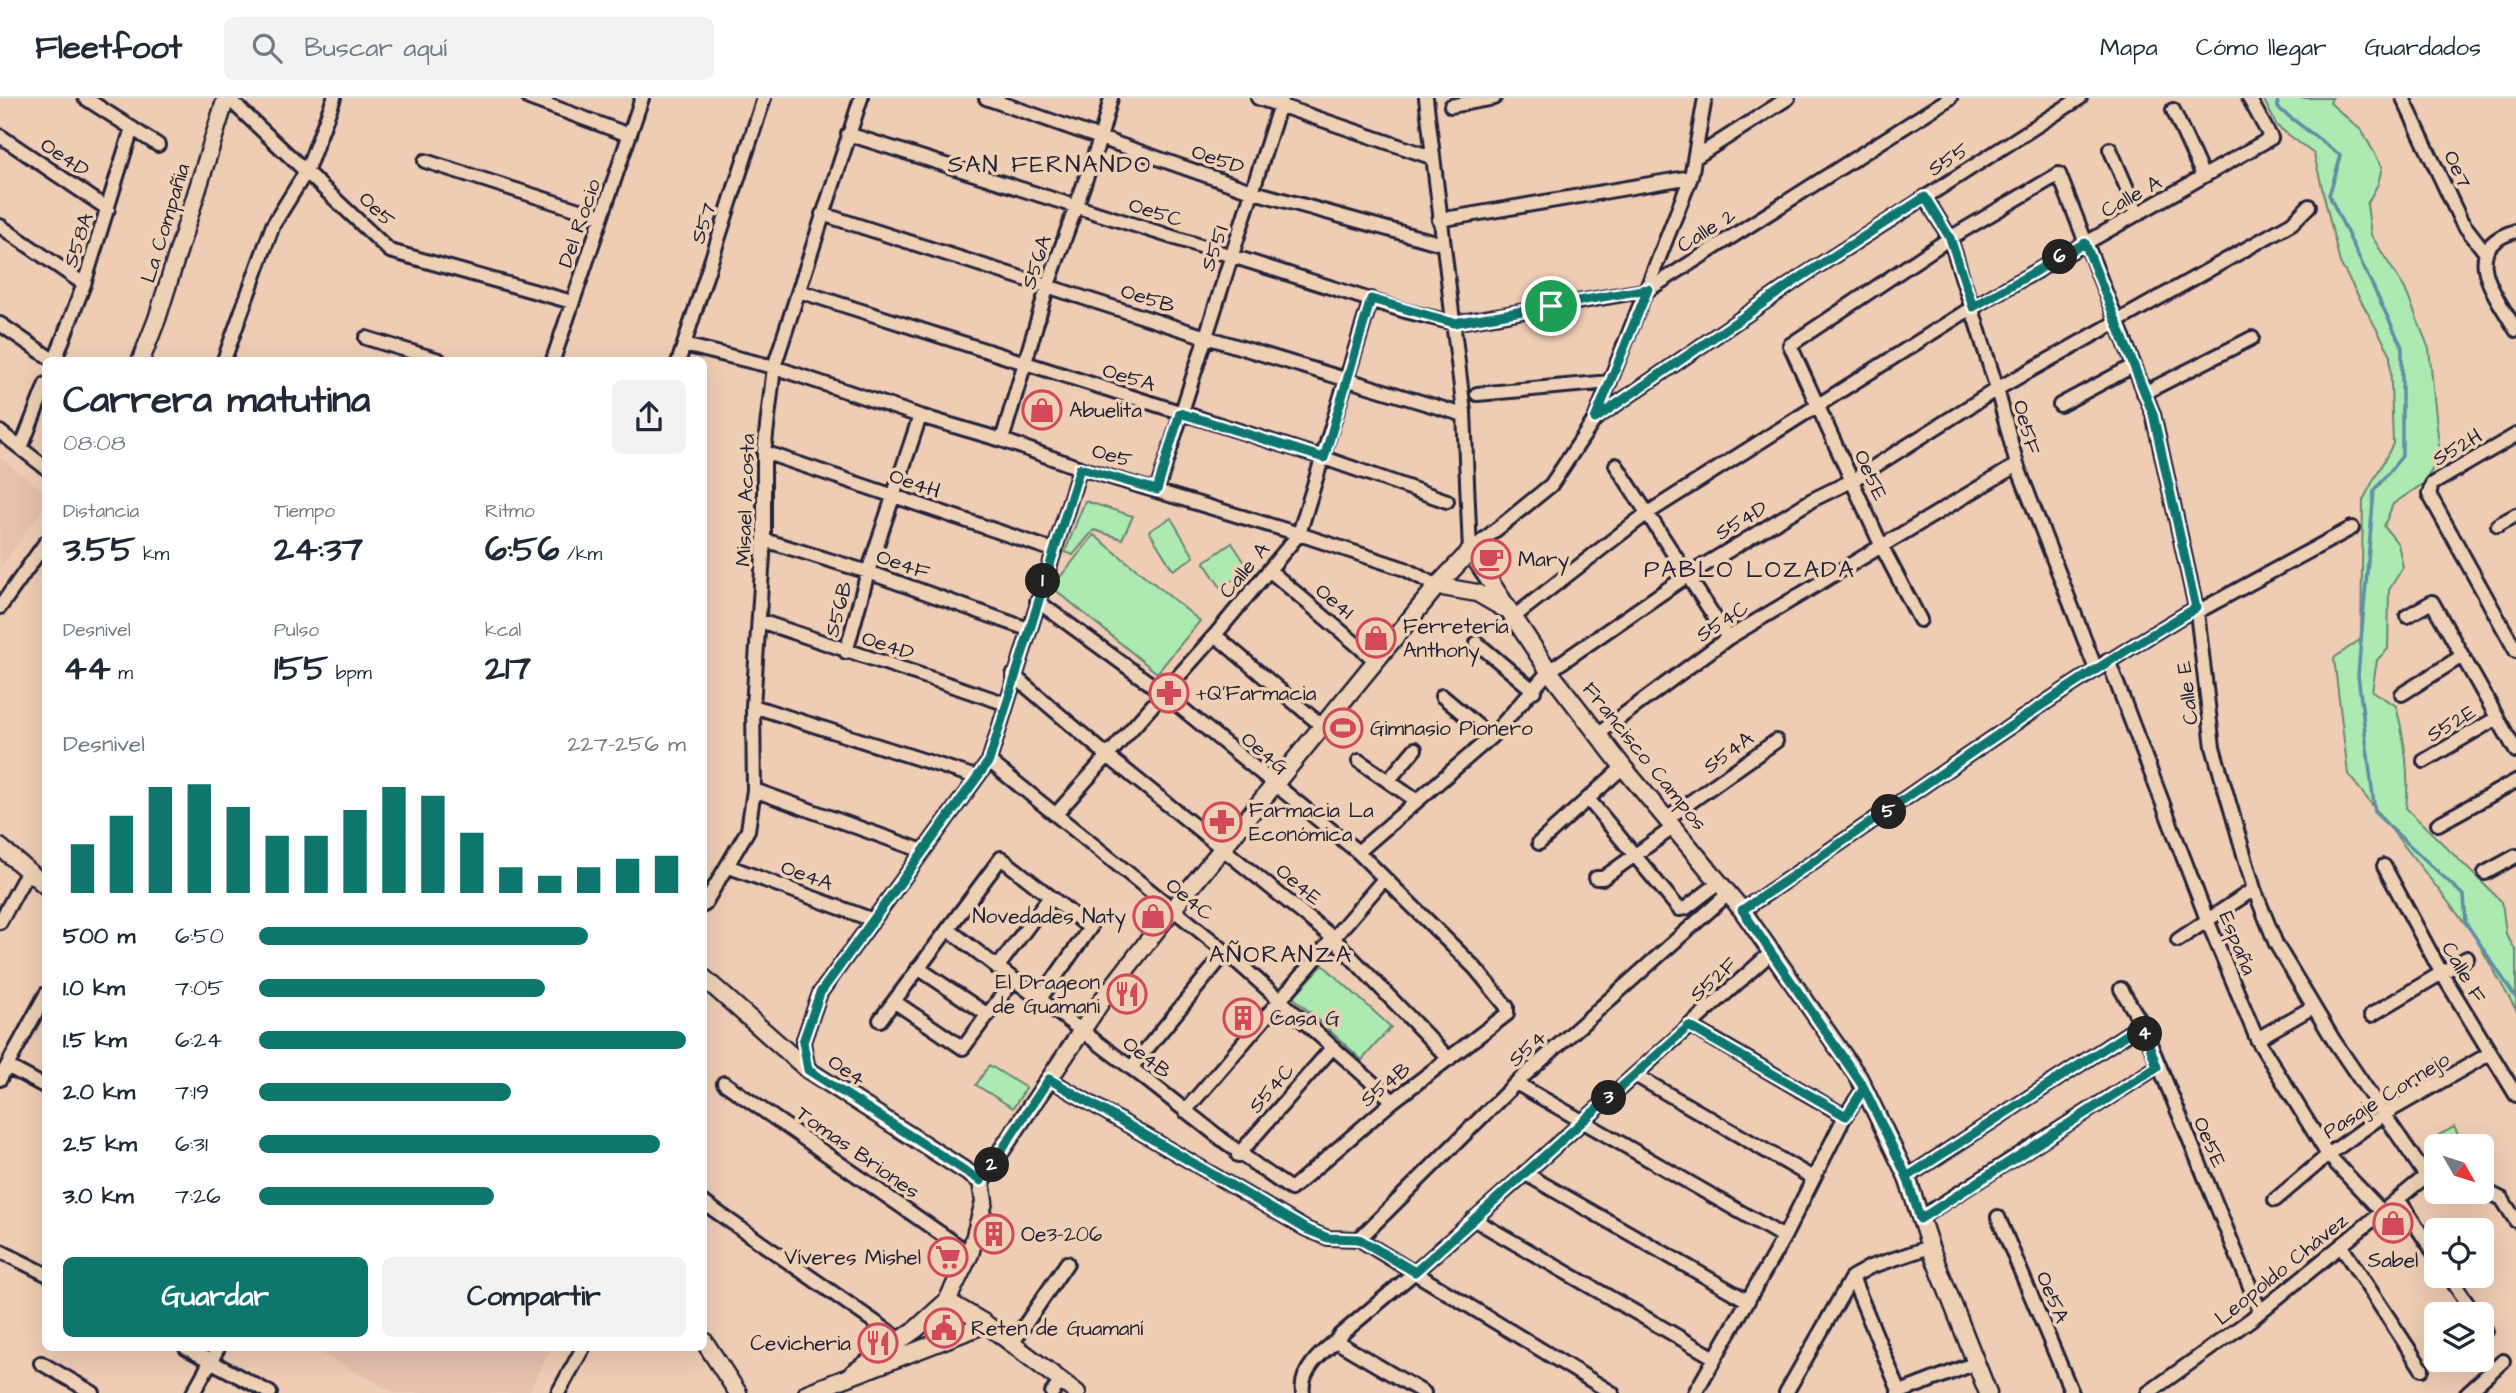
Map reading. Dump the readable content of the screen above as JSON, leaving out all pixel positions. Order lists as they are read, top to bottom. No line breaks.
{"streets":{"street":["Oe4D","Oe5D","S55","Oe7","Calle A","Oe5","Oe5C","La Compañia","Del Rocio","S57","Calle 2","S58A","S55I","S56A","Oe5B","Oe5A","Oe5F","S52H","Oe5E","Oe4H","Misael Acosta","S54D","Oe4F","Oe4I","S56B","S54C","Calle E","S52E","S54A","Oe4G","Francisco Campos","Oe4A","Oe4E","Oe4C","España","Calle F","S52F","S54","Oe4B","Oe4","S54B","Pasaje Cornejo","Tomas Briones","Leopoldo Chávez"]},"crossings":[["Oe4D","S58A"],["Oe4D","Misael Acosta"],["Oe4D","S56B"],["Oe5D","S55I"],["Oe5D","S56A"],["Oe5D","Francisco Campos"],["S55","Oe5F"],["Calle A","Oe5"],["Calle A","Oe5C"],["Calle A","Oe5B"],["Calle A","Oe5A"],["Calle A","Oe5F"],["Calle A","Oe4I"],["Calle A","Calle E"],["Calle A","Oe4G"],["Calle A","Oe4E"],["Calle A","Oe4C"],["Oe5","La Compañia"],["Oe5","Del Rocio"],["Oe5","S57"],["Oe5","S55I"],["Oe5","S56A"],["Oe5","Misael Acosta"],["Oe5","S56B"],["Oe5C","Calle 2"],["Oe5C","S55I"],["Oe5C","S56A"],["Oe5C","Misael Acosta"],["Oe5C","Francisco Campos"],["Calle 2","Francisco Campos"],["S55I","Oe5B"],["S55I","Oe5A"],["S56A","Oe5B"],["S56A","Oe5A"],["Oe5B","Misael Acosta"],["Oe5B","Francisco Campos"],["Oe5A","Misael Acosta"],["Oe5F","Oe5E"],["Oe5F","S54D"],["Oe5F","S54C"],["Oe5F","Calle E"],["Oe5E","S54D"],["Oe5E","S54C"],["Oe5E","Calle E"],["Oe5E","Leopoldo Chávez"],["Oe4H","Misael Acosta"],["Oe4H","S56B"],["Misael Acosta","Oe4F"],["Misael Acosta","Oe4A"],["S54D","Calle E"],["S54D","Oe4G"],["S54D","Francisco Campos"],["Oe4F","S56B"],["S54C","Francisco Campos"],["S54C","Oe4C"],["S54C","Oe4B"],["Calle E","Pasaje Cornejo"],["S54A","Francisco Campos"],["Oe4G","S54B"],["Francisco Campos","S52F"],["Francisco Campos","S54"],["Oe4E","S54B"],["Oe4C","S54B"],["España","Pasaje Cornejo"],["España","Leopoldo Chávez"],["Calle F","Pasaje Cornejo"],["Oe4B","S54B"]],"districts":["SAN FERNANDO","PABLO LOZADA","AÑORANZA"],"places":{"shop":["Abuelita","Ferretería Anthony","Novedades Naty","Sabel"],"cafe":["Mary"],"pharmacy":["+Q’Farmacia","Farmacia La Económica"],"sports":["Gimnasio Pionero"],"restaurant":["El Drageon de Guamani","Cevicheria"],"building":["Casa G","Oe3-206"],"supermarket":["Víveres Mishel"],"public building":["Reten de Guamaní"]},"north":"bottom right","page":{"header":"Fleetfoot","search":"Buscar aquí","nav":["Mapa","Cómo llegar","Guardados"],"pins":["6","1","5","4","3","2"],"heading":["Carrera matutina","08:08"],"stats":[["Distancia","3.55 km"],["Tiempo","24:37"],["Ritmo","6:56 /km"],["Desnivel","44 m"],["Pulso","155 bpm"],["kcal","217"]],"chart":["Desnivel","227–256 m"],"list":[{"name":"500 m","note":"6:50"},{"name":"1.0 km","note":"7:05"},{"name":"1.5 km","note":"6:24"},{"name":"2.0 km","note":"7:19"},{"name":"2.5 km","note":"6:31"},{"name":"3.0 km","note":"7:26"}],"buttons":["Guardar","Compartir"]}}
